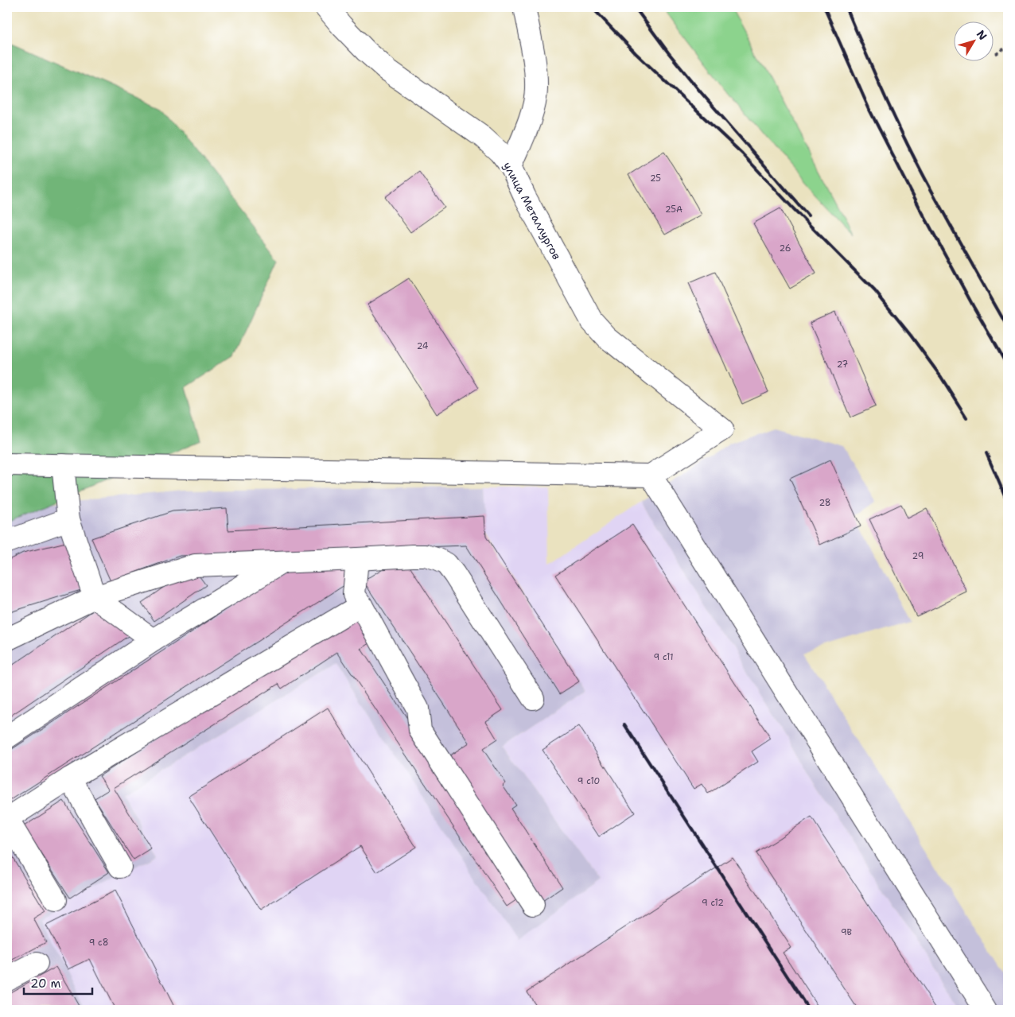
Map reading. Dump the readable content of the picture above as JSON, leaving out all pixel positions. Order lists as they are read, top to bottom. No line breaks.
{"streets":{"street":["улица Металлургов"]},"house_numbers":["25","25А","26","24","27","28","29","9 с11","9 с10","9 с12","9В","9 с8"],"scale_bar":"20 m","north":"top right"}
